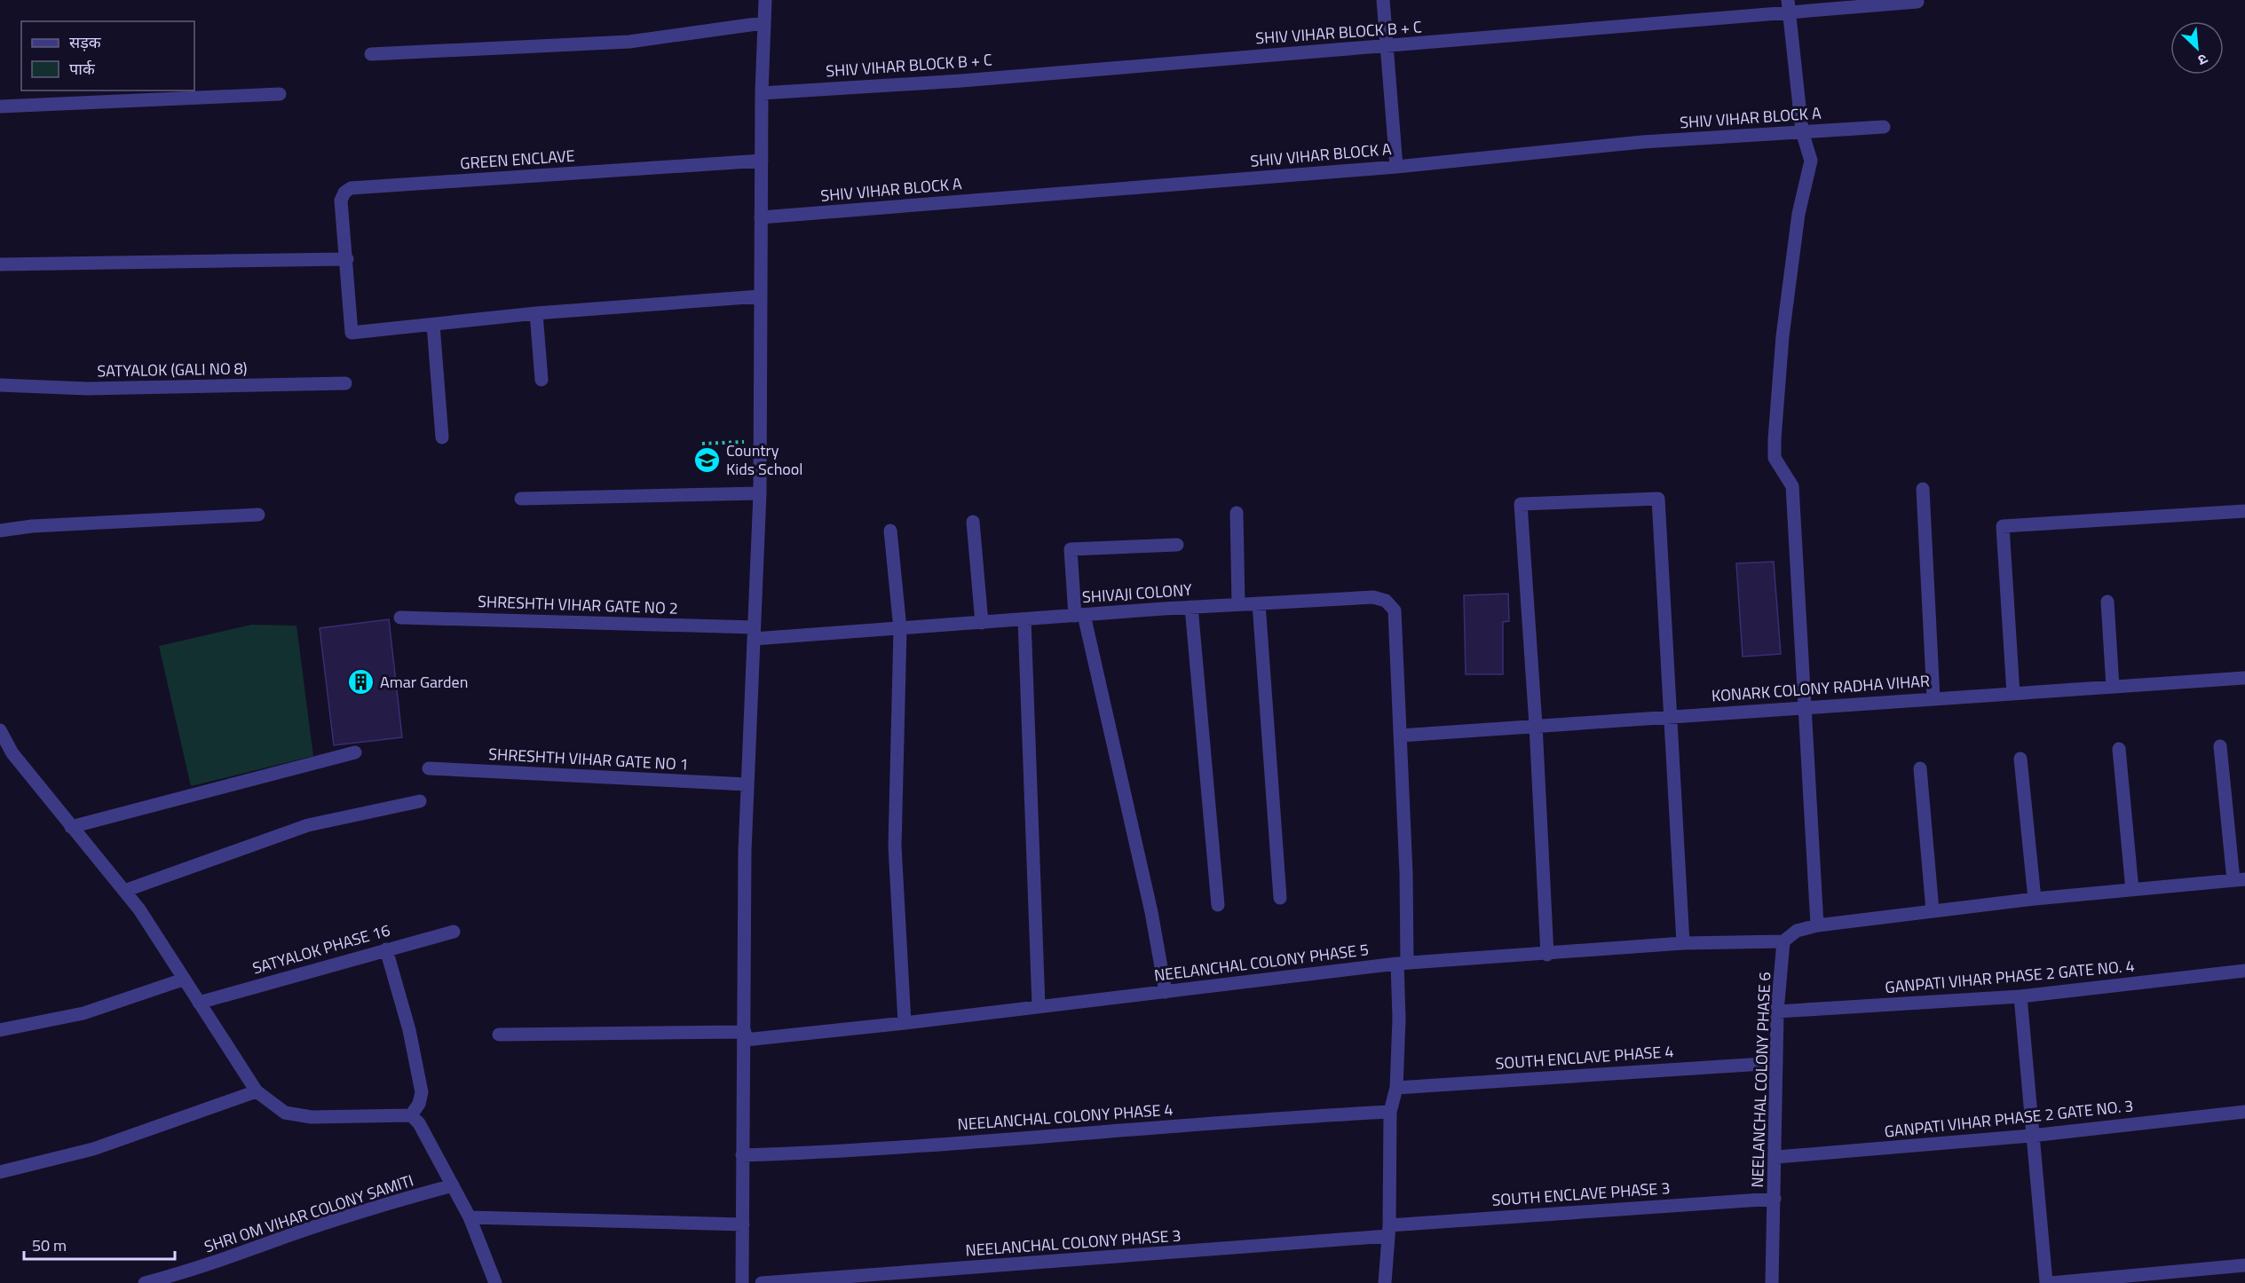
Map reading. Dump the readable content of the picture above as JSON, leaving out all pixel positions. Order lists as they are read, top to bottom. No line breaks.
{"streets":{"street":["SHIV VIHAR BLOCK B + C","SHIV VIHAR BLOCK A","GREEN ENCLAVE","SATYALOK (GALI NO 8)","SHIVAJI COLONY","SHRESHTH VIHAR GATE NO 2","KONARK COLONY RADHA VIHAR","SHRESHTH VIHAR GATE NO 1","SATYALOK PHASE 16","NEELANCHAL COLONY PHASE 5","GANPATI VIHAR PHASE 2 GATE NO. 4","SOUTH ENCLAVE PHASE 4","NEELANCHAL COLONY PHASE 6","NEELANCHAL COLONY PHASE 4","GANPATI VIHAR PHASE 2 GATE NO. 3","SOUTH ENCLAVE PHASE 3","SHRI OM VIHAR COLONY SAMITI","NEELANCHAL COLONY PHASE 3"]},"crossings":[["SHIVAJI COLONY","SHRESHTH VIHAR GATE NO 2"],["SHIVAJI COLONY","KONARK COLONY RADHA VIHAR"],["SHIVAJI COLONY","NEELANCHAL COLONY PHASE 5"],["SHIVAJI COLONY","SOUTH ENCLAVE PHASE 4"],["SHIVAJI COLONY","NEELANCHAL COLONY PHASE 4"],["SHIVAJI COLONY","SOUTH ENCLAVE PHASE 3"],["SHIVAJI COLONY","NEELANCHAL COLONY PHASE 3"],["NEELANCHAL COLONY PHASE 5","NEELANCHAL COLONY PHASE 6"],["GANPATI VIHAR PHASE 2 GATE NO. 4","NEELANCHAL COLONY PHASE 6"],["SOUTH ENCLAVE PHASE 4","NEELANCHAL COLONY PHASE 6"],["NEELANCHAL COLONY PHASE 6","GANPATI VIHAR PHASE 2 GATE NO. 3"],["NEELANCHAL COLONY PHASE 6","SOUTH ENCLAVE PHASE 3"],["SOUTH ENCLAVE PHASE 3","NEELANCHAL COLONY PHASE 3"]],"places":{"school or university":["Country Kids School"],"building":["Amar Garden"]},"legend":["सड़क","पार्क"],"scale_bar":"50 m","north":"bottom right"}
